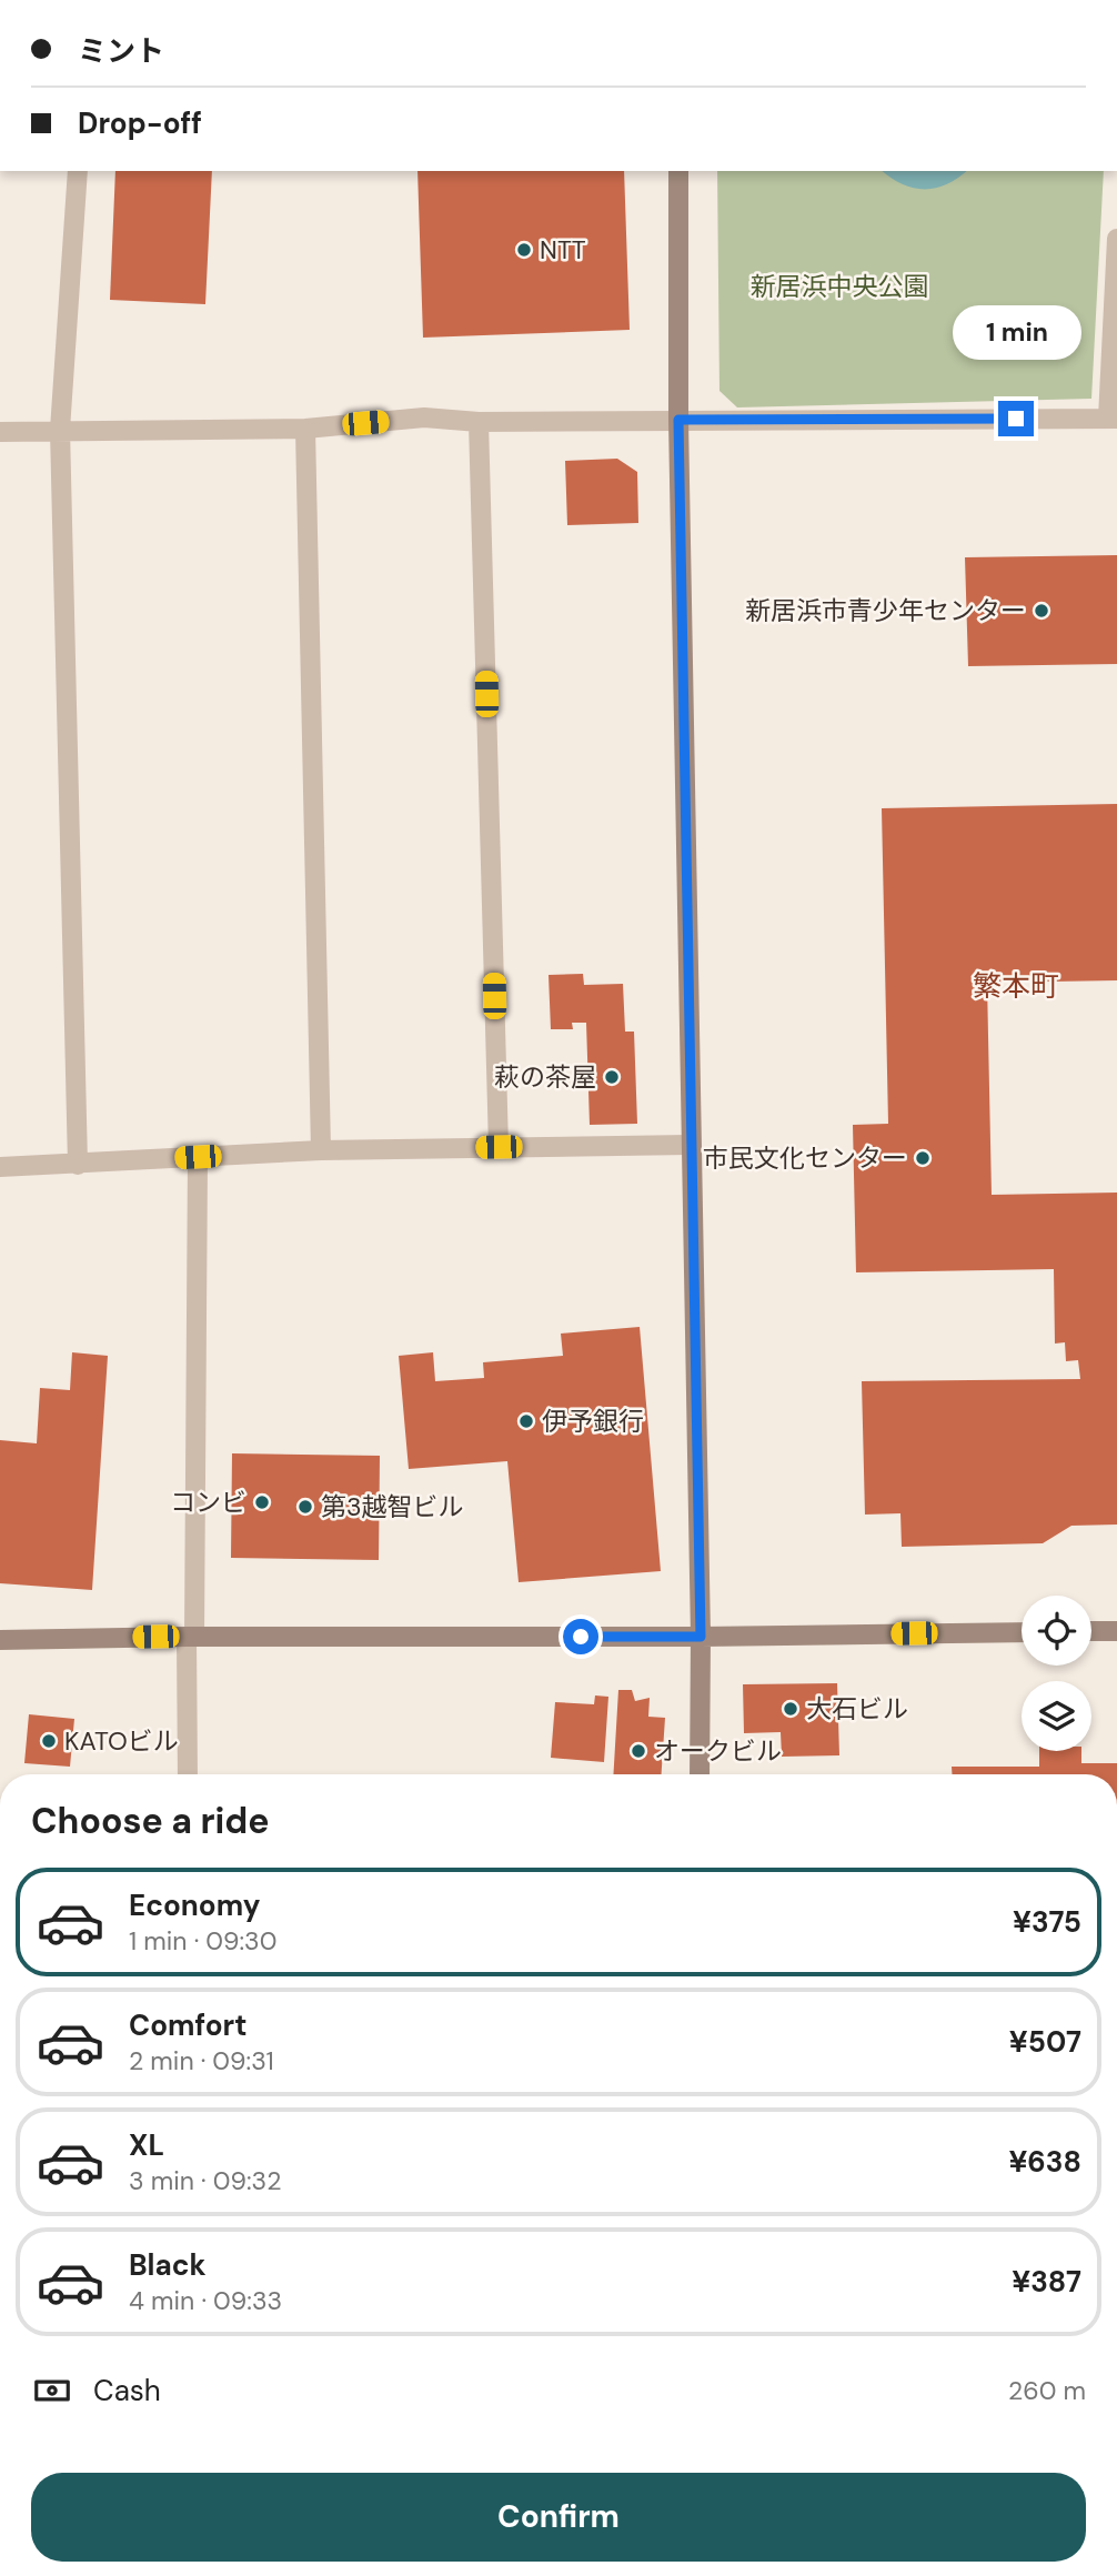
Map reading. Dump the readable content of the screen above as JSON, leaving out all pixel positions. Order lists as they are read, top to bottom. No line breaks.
{"districts":["繁本町"],"parks":["新居浜中央公園"],"places":["NTT","新居浜市青少年センター","萩の茶屋","市民文化センター","伊予銀行","コンビ","第3越智ビル","大石ビル","KATOビル","オークビル"],"page":{"banner":["ミント","Drop-off"],"bubble":"1 min","heading":"Choose a ride","list":[{"name":"Economy","note":"1 min · 09:30","value":"¥375"},{"name":"Comfort","note":"2 min · 09:31","value":"¥507"},{"name":"XL","note":"3 min · 09:32","value":"¥638"},{"name":"Black","note":"4 min · 09:33","value":"¥387"}],"pay":["Cash","260 m"],"buttons":"Confirm"}}
